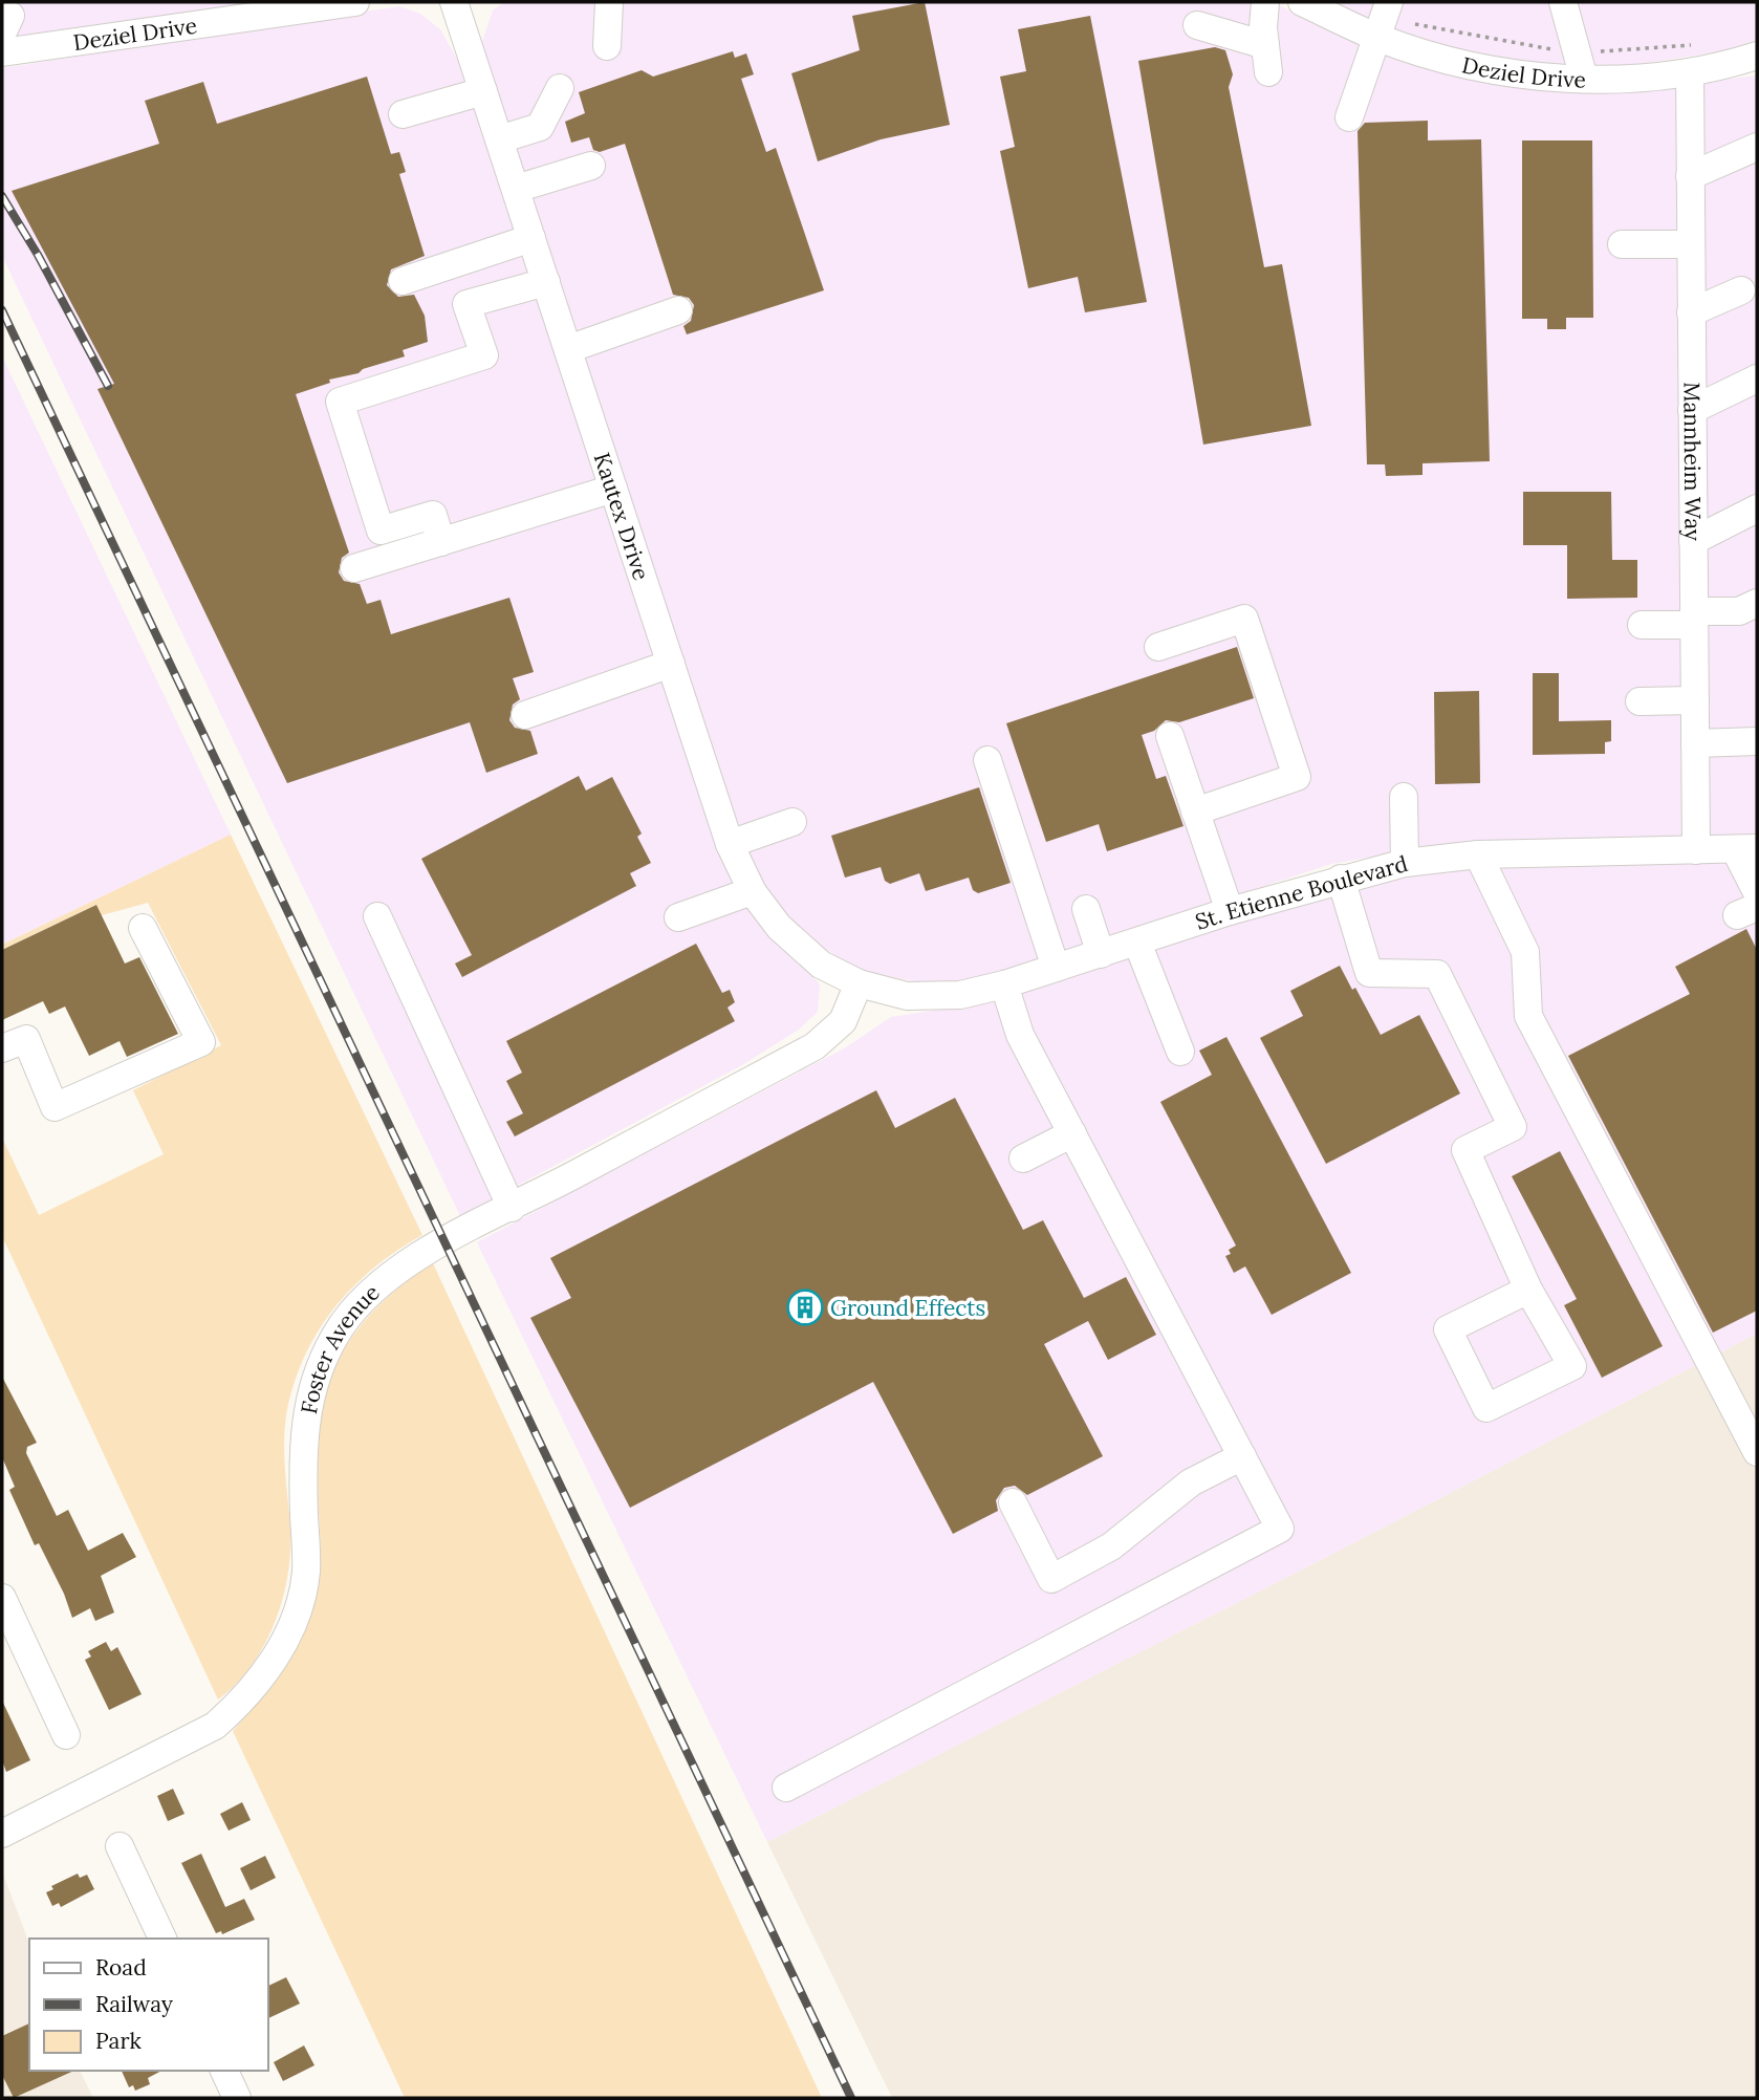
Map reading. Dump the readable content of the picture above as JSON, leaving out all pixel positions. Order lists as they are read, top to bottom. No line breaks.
{"streets":{"street":["Deziel Drive","Mannheim Way","Kautex Drive","St. Etienne Boulevard","Foster Avenue"]},"crossings":[["Deziel Drive","Mannheim Way"],["Mannheim Way","St. Etienne Boulevard"],["Kautex Drive","St. Etienne Boulevard"],["Kautex Drive","Foster Avenue"],["St. Etienne Boulevard","Foster Avenue"]],"places":{"building":["Ground Effects"]},"legend":["Road","Railway","Park"]}
